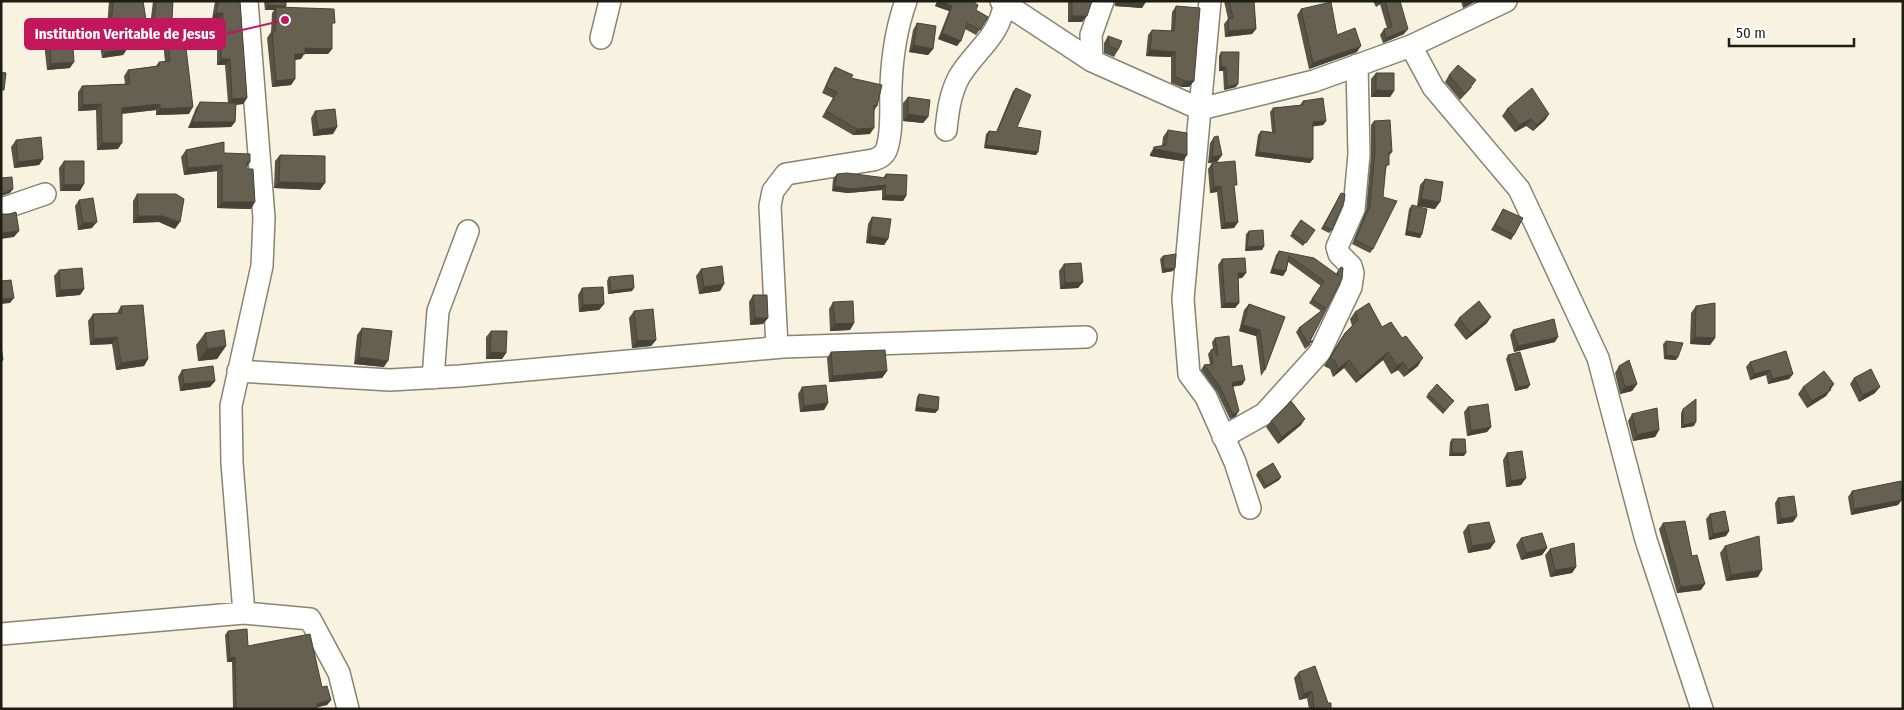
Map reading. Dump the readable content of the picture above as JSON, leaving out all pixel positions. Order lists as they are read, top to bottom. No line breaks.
{"places":["Institution Veritable de Jesus"],"scale_bar":"50 m"}
